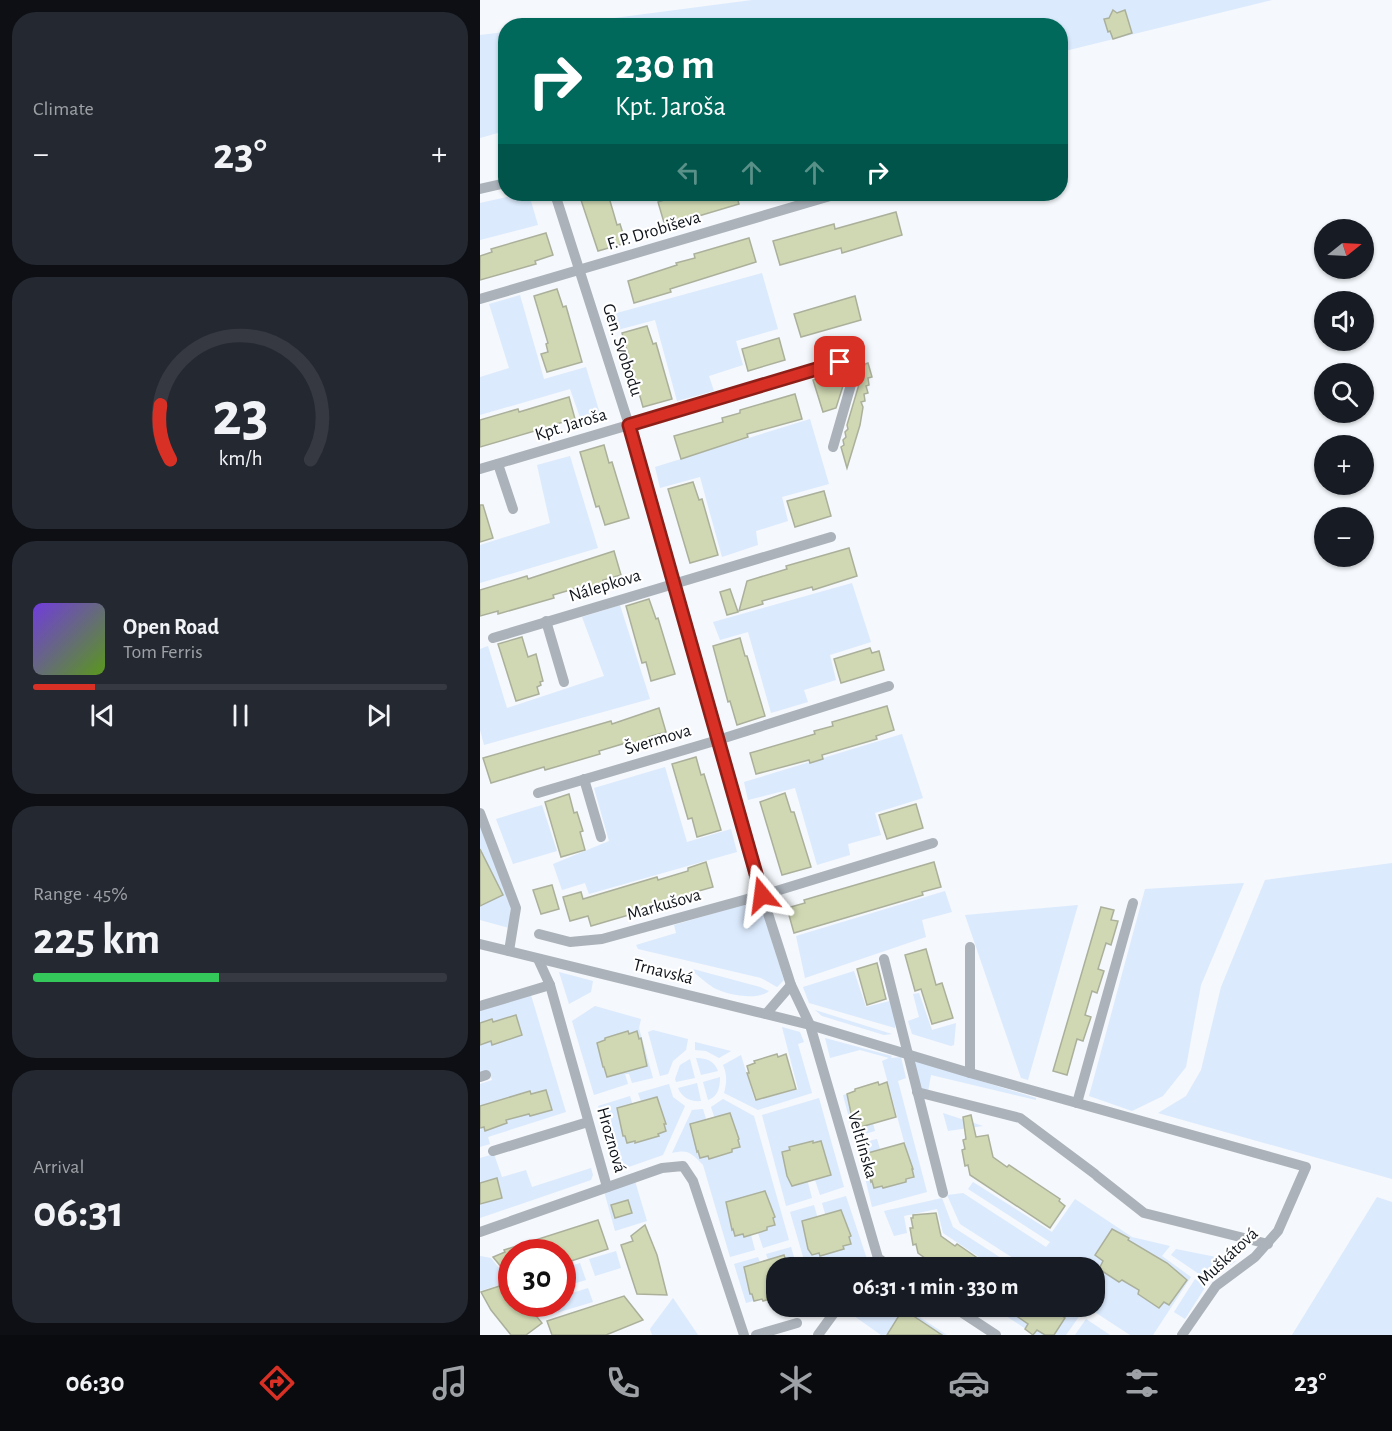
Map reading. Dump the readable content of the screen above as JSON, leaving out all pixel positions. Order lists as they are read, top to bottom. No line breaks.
{"streets":{"street":["F. P. Drobiševa","Gen. Svobodu","Kpt. Jaroša","Nálepkova","Švermova","Markušova","Trnavská","Hroznová","Veltlínska","Muškátová"]},"crossings":[["F. P. Drobiševa","Gen. Svobodu"],["Gen. Svobodu","Kpt. Jaroša"],["Gen. Svobodu","Nálepkova"],["Gen. Svobodu","Švermova"],["Gen. Svobodu","Markušova"],["Gen. Svobodu","Trnavská"],["Gen. Svobodu","Veltlínska"],["Trnavská","Hroznová"],["Trnavská","Veltlínska"],["Trnavská","Muškátová"]],"north":"right","page":{"tile":["Climate",["Range · 45%","225 km"],["Arrival","06:31"]],"turn":["230 m","Kpt. Jaroša"],"heat":["−","23°","+"],"map_buttons":["+","−"],"song":["Open Road","Tom Ferris"],"limit":"30","trip":"06:31 · 1 min · 330 m","tabs":["06:30","23°"],"gauge":["23","km/h"]}}
